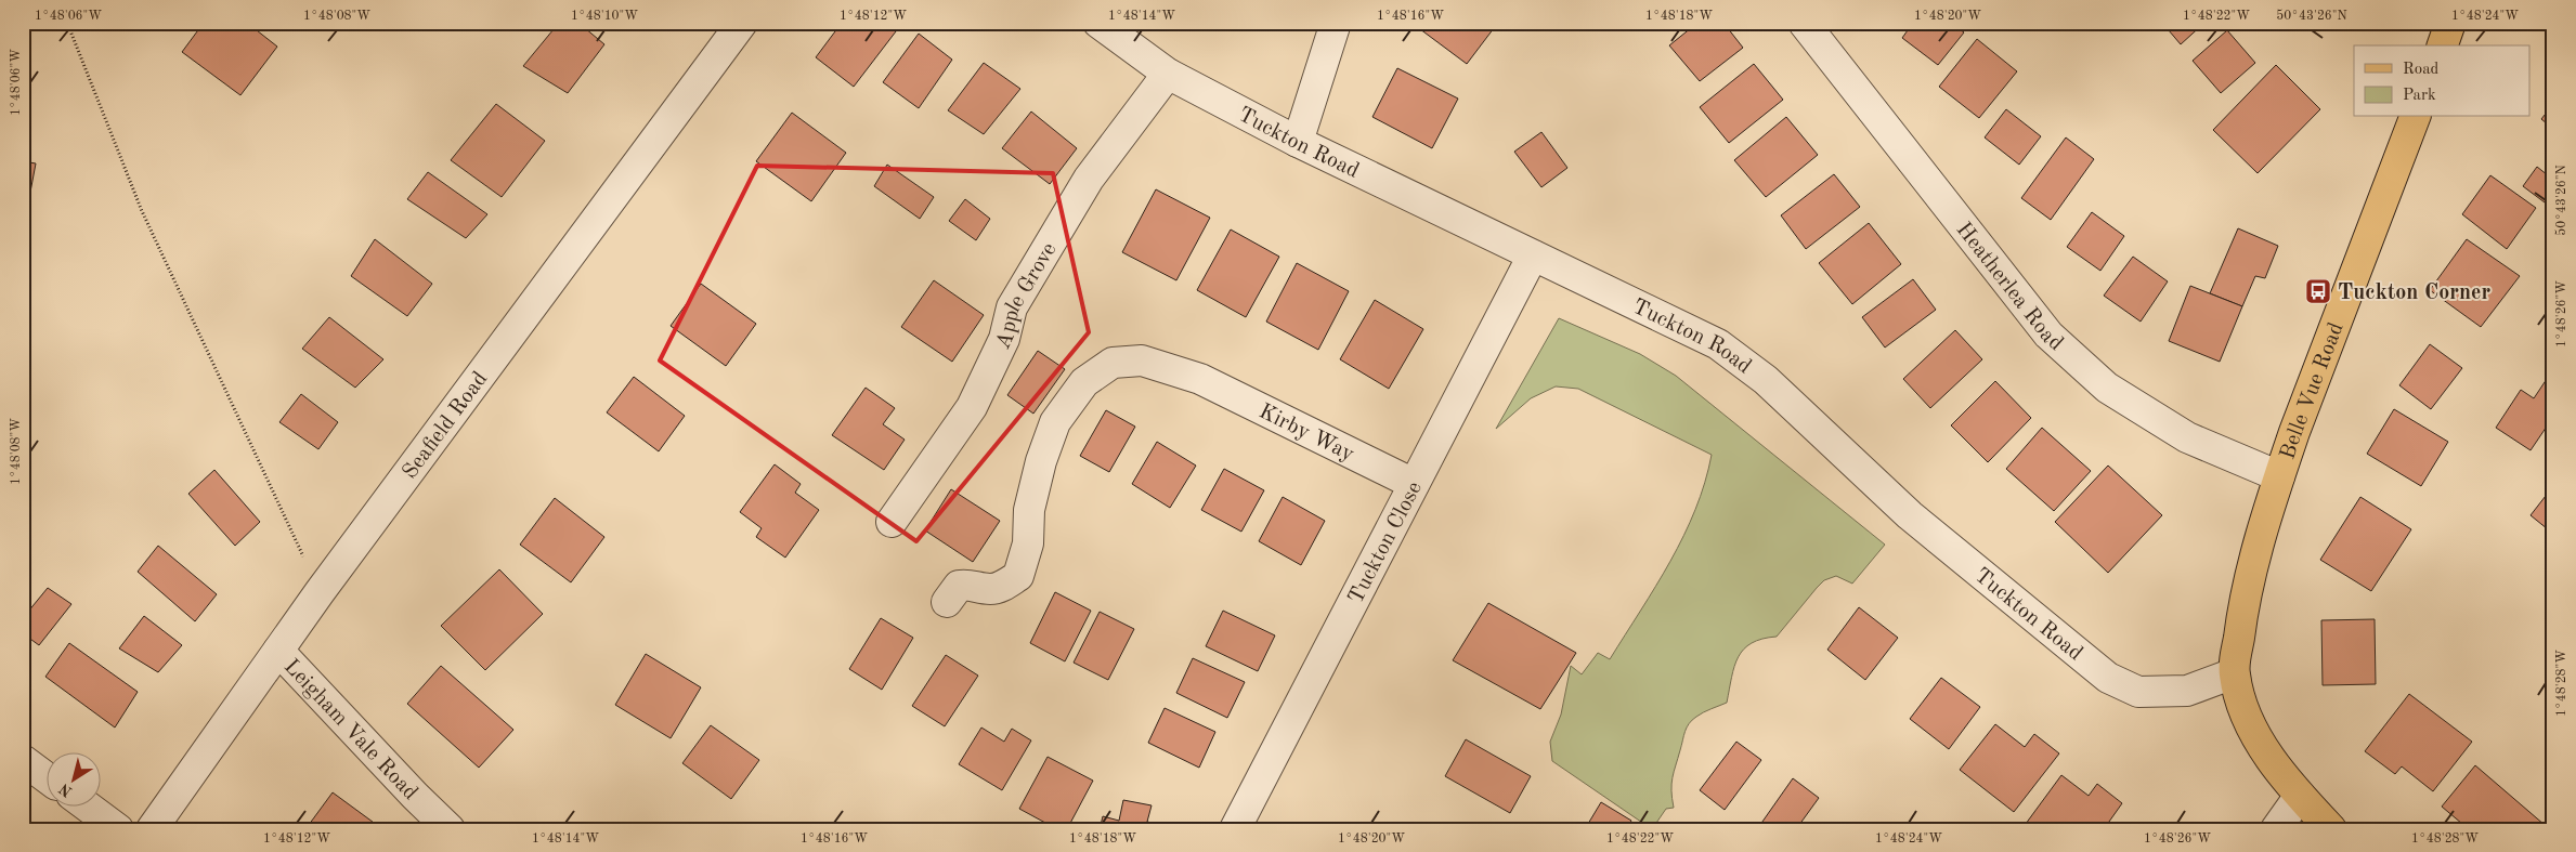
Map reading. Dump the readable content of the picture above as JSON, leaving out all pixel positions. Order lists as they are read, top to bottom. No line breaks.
{"streets":{"main road":["Belle Vue Road"],"street":["Tuckton Road","Heatherlea Road","Apple Grove","Seafield Road","Kirby Way","Tuckton Close","Leigham Vale Road"]},"crossings":[["Tuckton Road","Apple Grove"],["Tuckton Road","Belle Vue Road"],["Tuckton Road","Tuckton Close"],["Heatherlea Road","Belle Vue Road"],["Seafield Road","Leigham Vale Road"],["Kirby Way","Tuckton Close"]],"places":{"bus stop":["Tuckton Corner"]},"legend":["Road","Park"],"north":"bottom left","coordinates":["1°48'06\"W","1°48'08\"W","1°48'10\"W","1°48'12\"W","1°48'14\"W","1°48'16\"W","1°48'18\"W","1°48'20\"W","1°48'22\"W","50°43'26\"N","1°48'24\"W","1°48'26\"W","1°48'28\"W"]}
